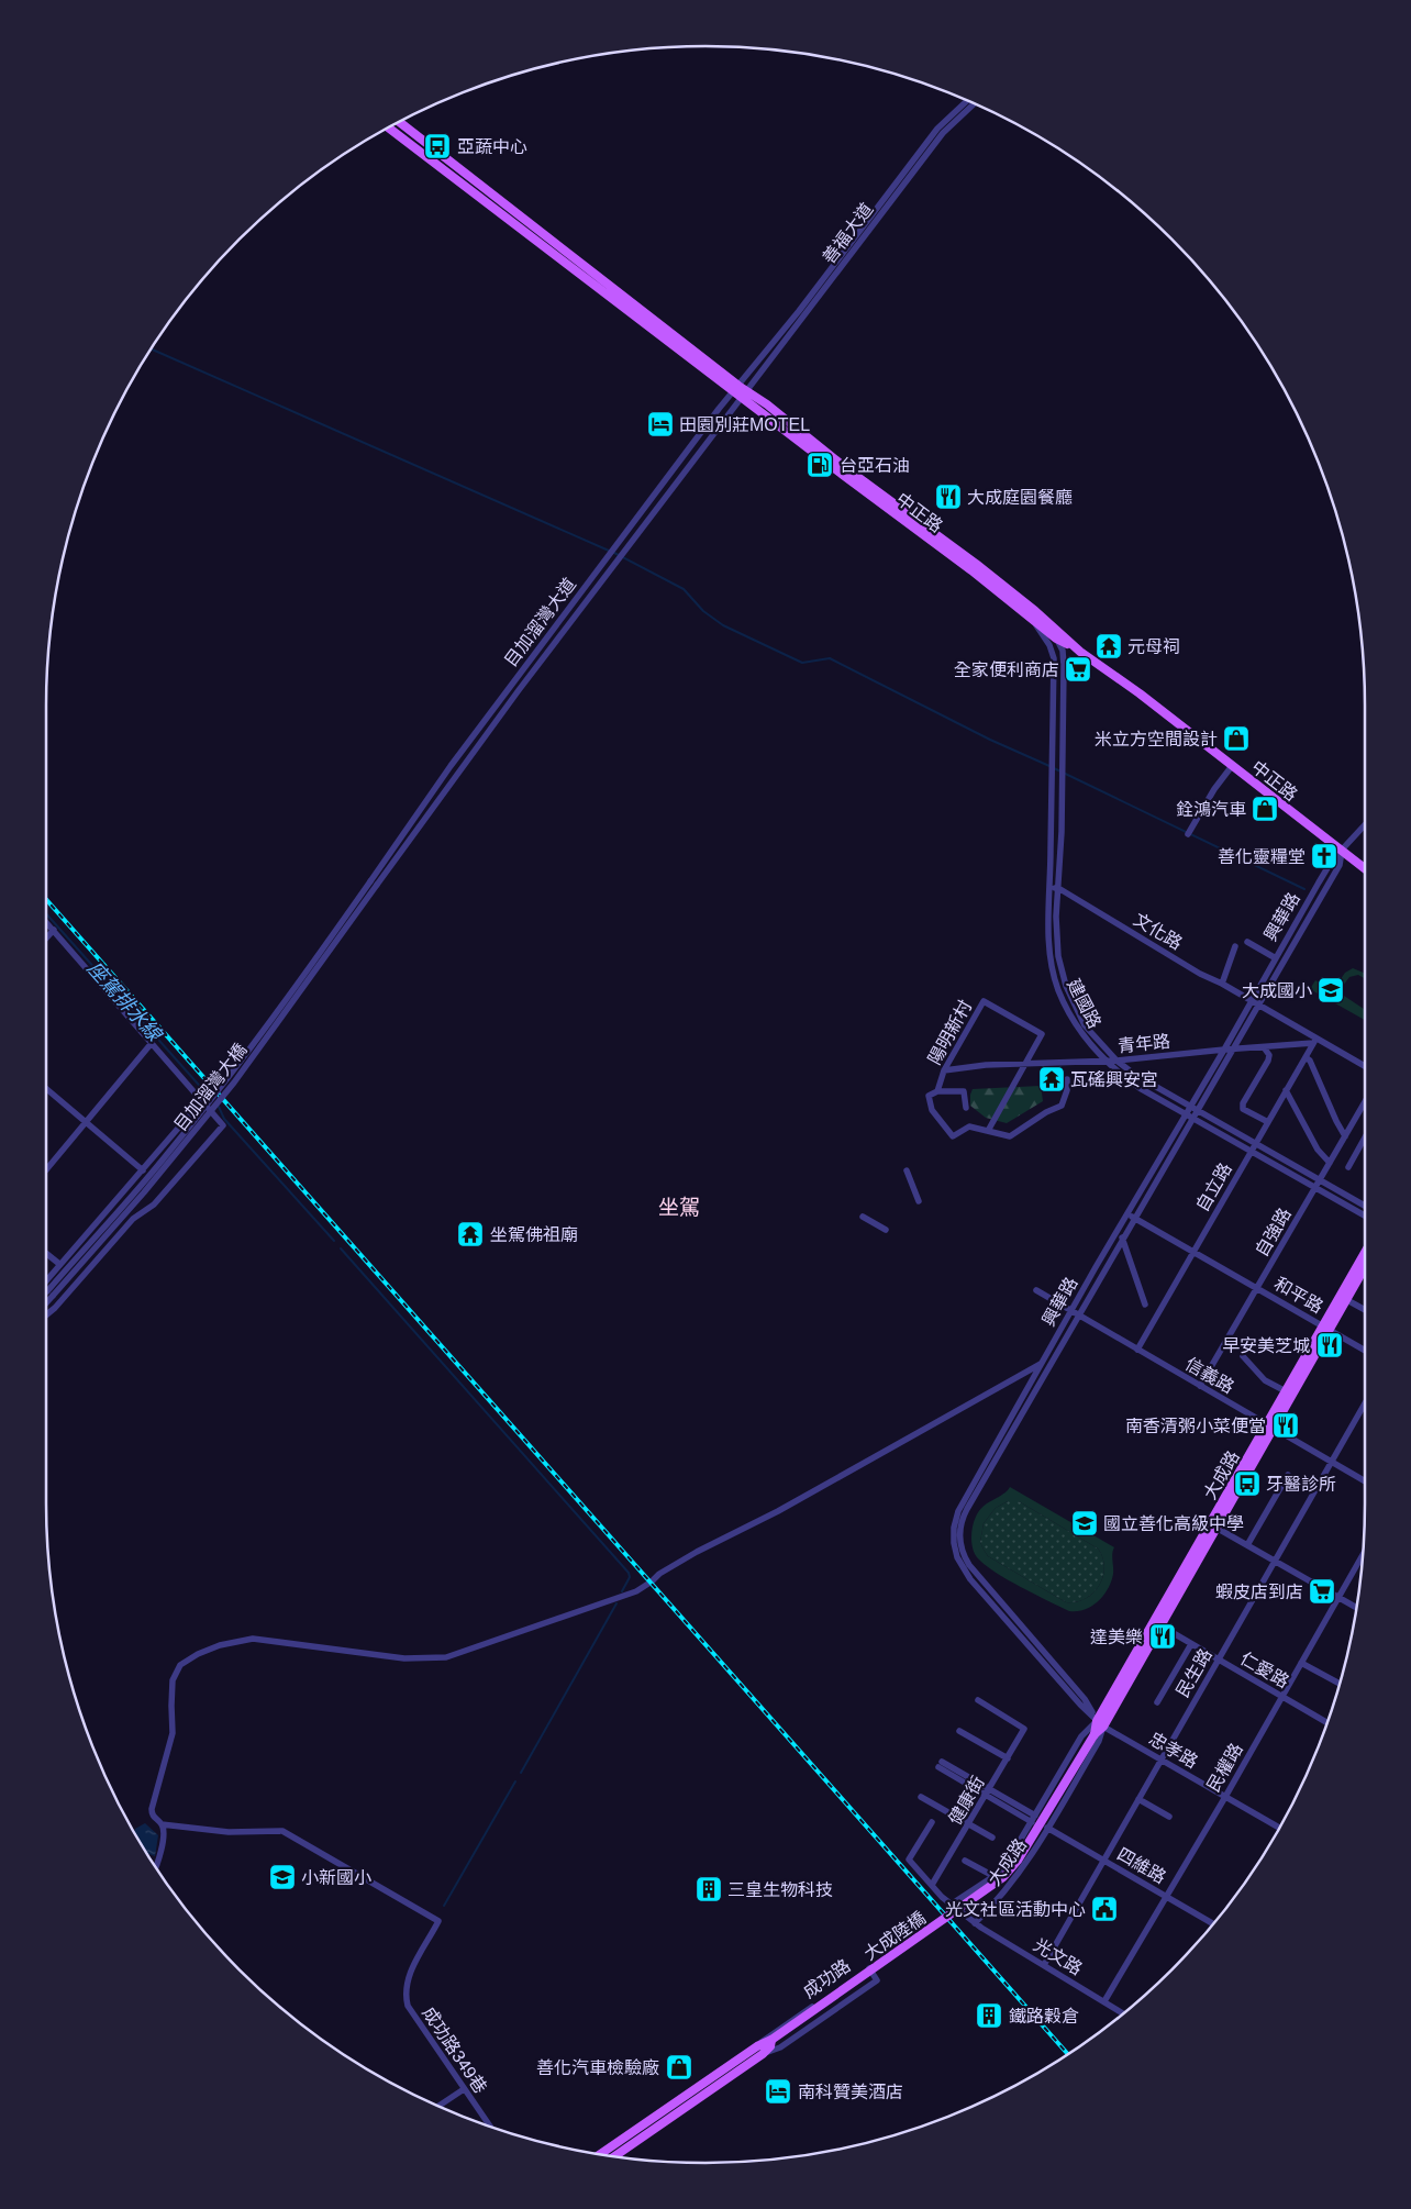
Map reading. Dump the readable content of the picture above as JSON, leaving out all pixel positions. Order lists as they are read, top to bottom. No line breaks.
{"streets":{"main road":["中正路","大成路","大成陸橋","成功路"],"street":["善福大道","目加溜灣大道","興華路","文化路","建國路","陽明新村","青年路","目加溜灣大橋","自立路","自強路","和平路","信義路","仁愛路","民生路","忠孝路","民權路","健康街","四維路","光文路","成功路349巷"]},"crossings":[["善福大道","中正路"],["善福大道","目加溜灣大道"],["中正路","目加溜灣大道"],["中正路","興華路"],["中正路","建國路"],["目加溜灣大道","目加溜灣大橋"],["興華路","文化路"],["興華路","建國路"],["興華路","青年路"],["興華路","和平路"],["興華路","信義路"],["興華路","大成路"],["興華路","忠孝路"],["文化路","建國路"],["建國路","青年路"],["建國路","自立路"],["建國路","自強路"],["陽明新村","青年路"],["青年路","自立路"],["自立路","和平路"],["自立路","信義路"],["自強路","和平路"],["自強路","信義路"],["和平路","大成路"],["信義路","大成路"],["信義路","民生路"],["大成路","仁愛路"],["大成路","忠孝路"],["大成路","四維路"],["大成路","大成陸橋"],["大成路","光文路"],["仁愛路","民生路"],["仁愛路","民權路"],["民生路","忠孝路"],["民生路","四維路"],["民生路","光文路"],["忠孝路","民權路"],["民權路","四維路"],["民權路","光文路"],["健康街","光文路"],["大成陸橋","成功路"]],"districts":["坐駕"],"water":["座駕排水線"],"places":{"bus stop":["亞蔬中心","牙醫診所"],"hotel":["田園別莊MOTEL","南科贊美酒店"],"fuel station":["台亞石油"],"restaurant":["大成庭園餐廳","早安美芝城","南香清粥小菜便當","達美樂"],"temple":["元母祠","瓦磘興安宮","坐駕佛祖廟"],"supermarket":["全家便利商店","蝦皮店到店"],"shop":["米立方空間設計","銓鴻汽車","善化汽車檢驗廠"],"church":["善化靈糧堂"],"school or university":["大成國小","國立善化高級中學","小新國小"],"building":["三皇生物科技","鐵路穀倉"],"public building":["光文社區活動中心"]}}
